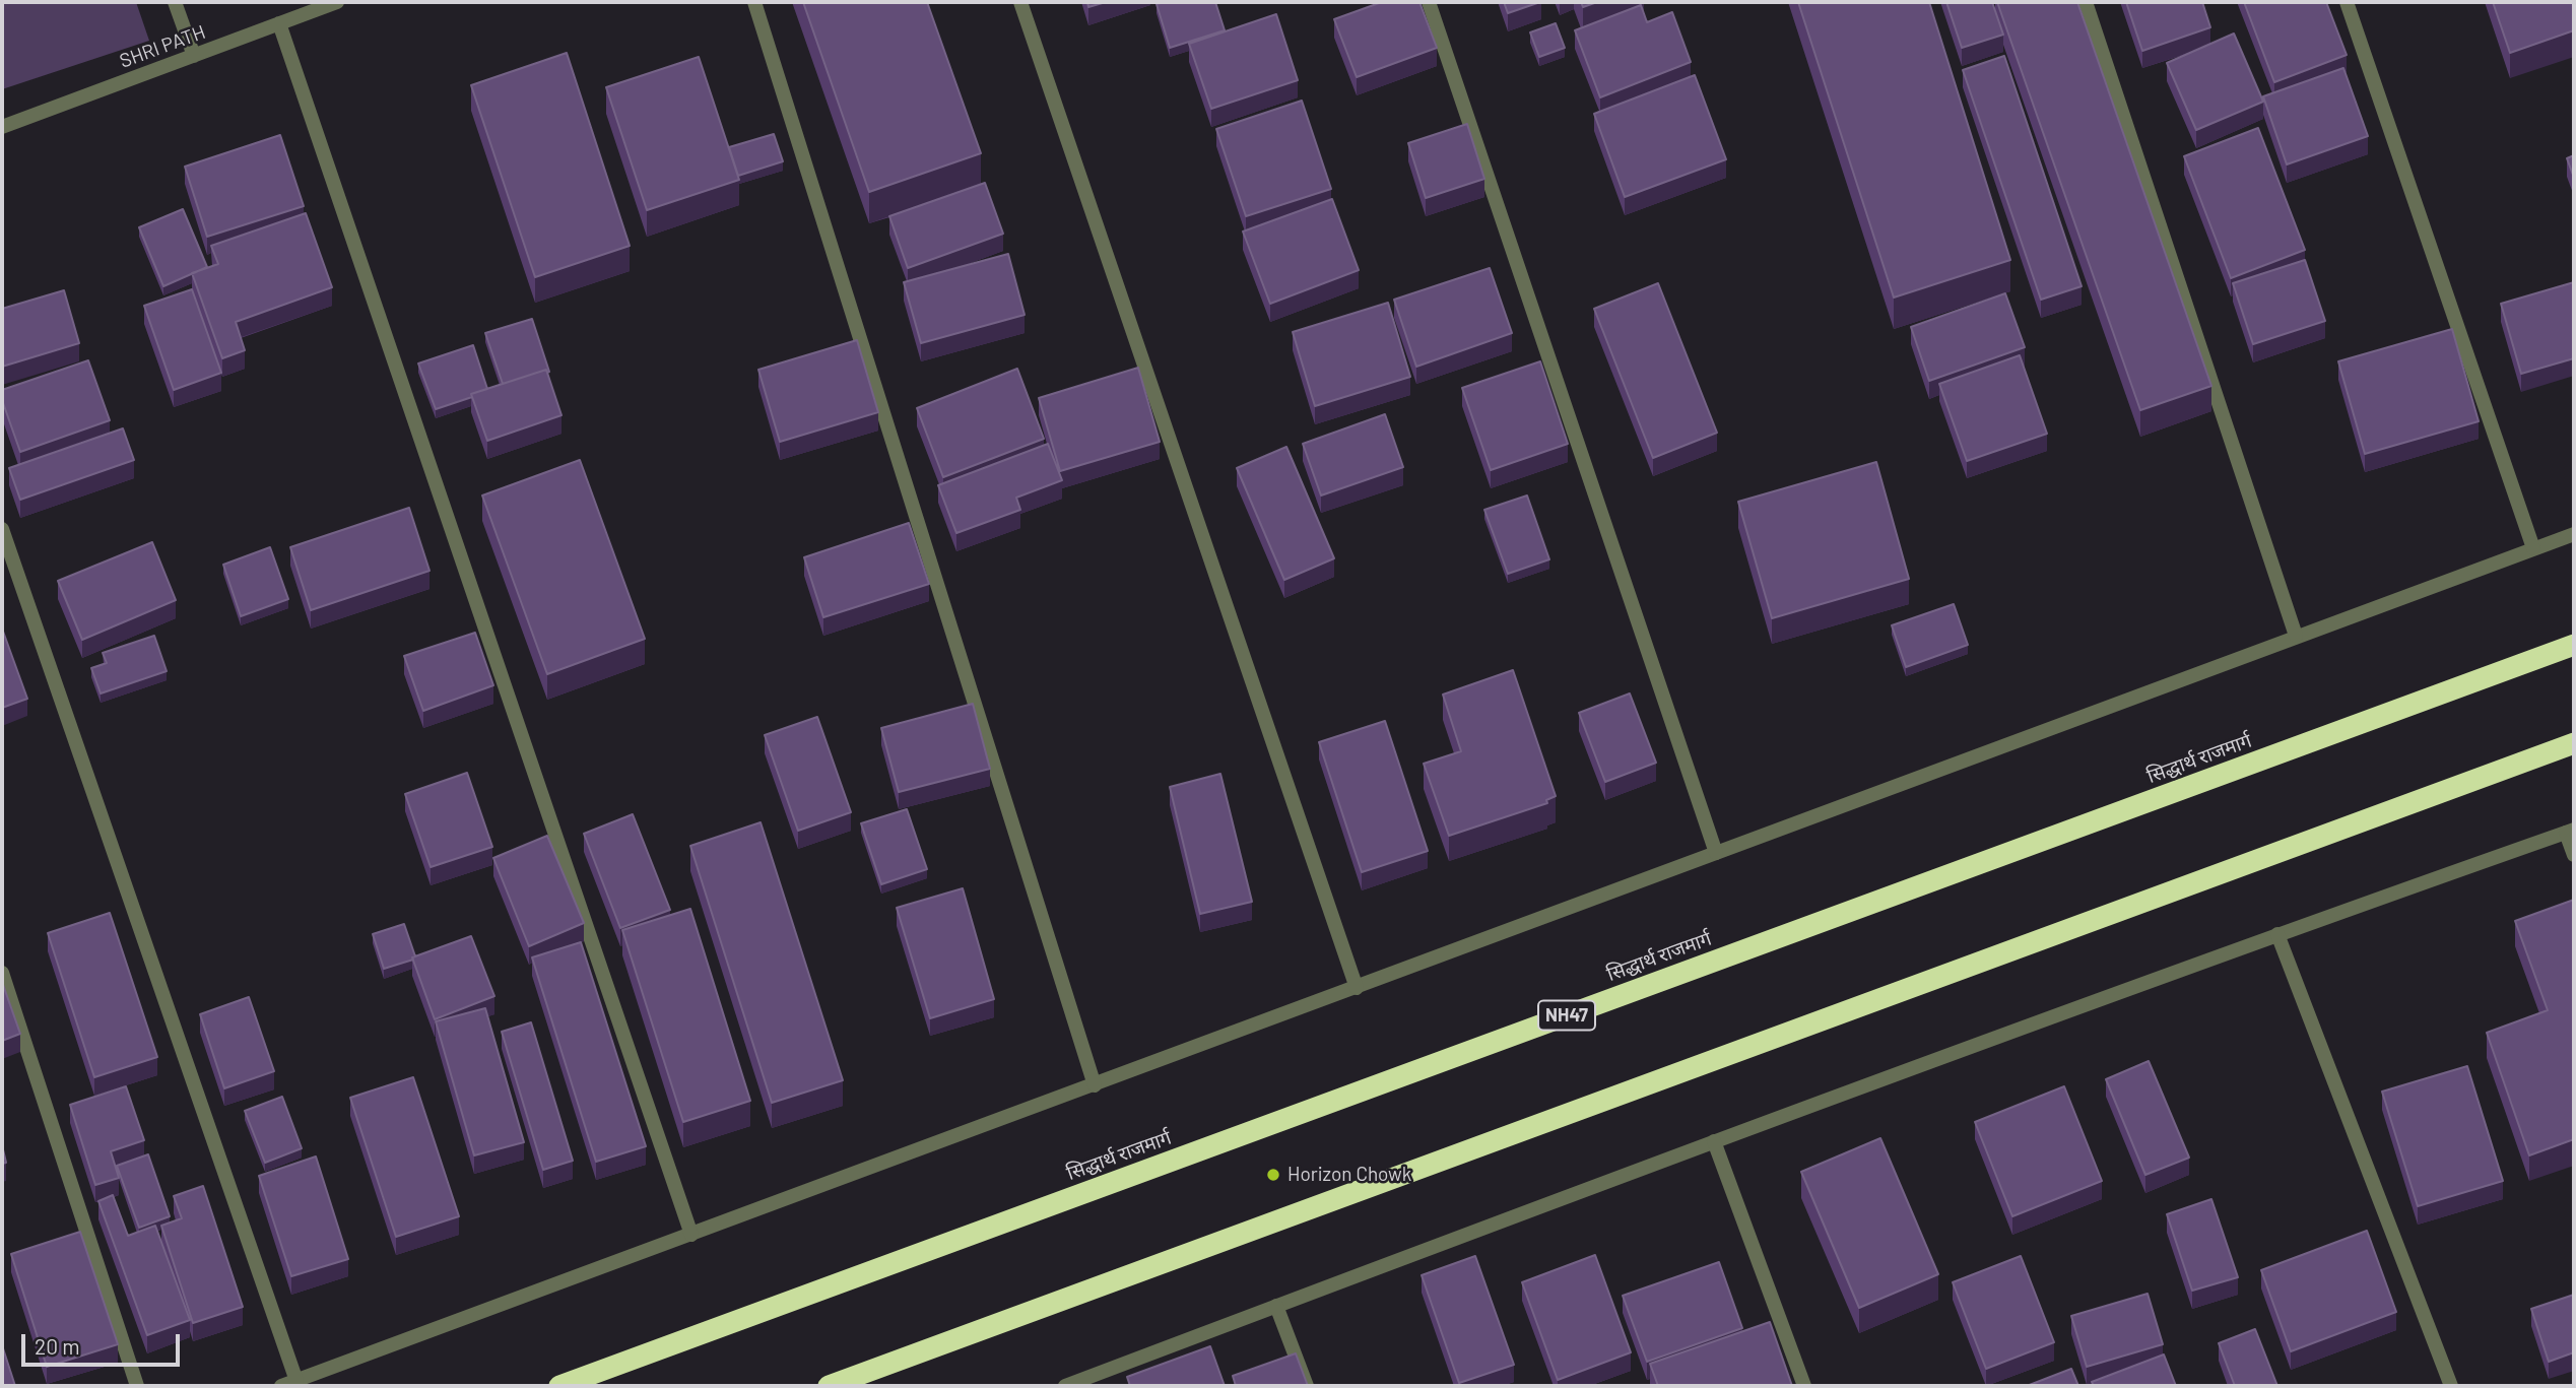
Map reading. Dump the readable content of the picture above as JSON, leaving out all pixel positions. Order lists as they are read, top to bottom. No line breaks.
{"streets":{"highway":["सिद्धार्थ राजमार्ग","NH47"],"street":["SHRI PATH"]},"places":["Horizon Chowk"],"scale_bar":"20 m"}
